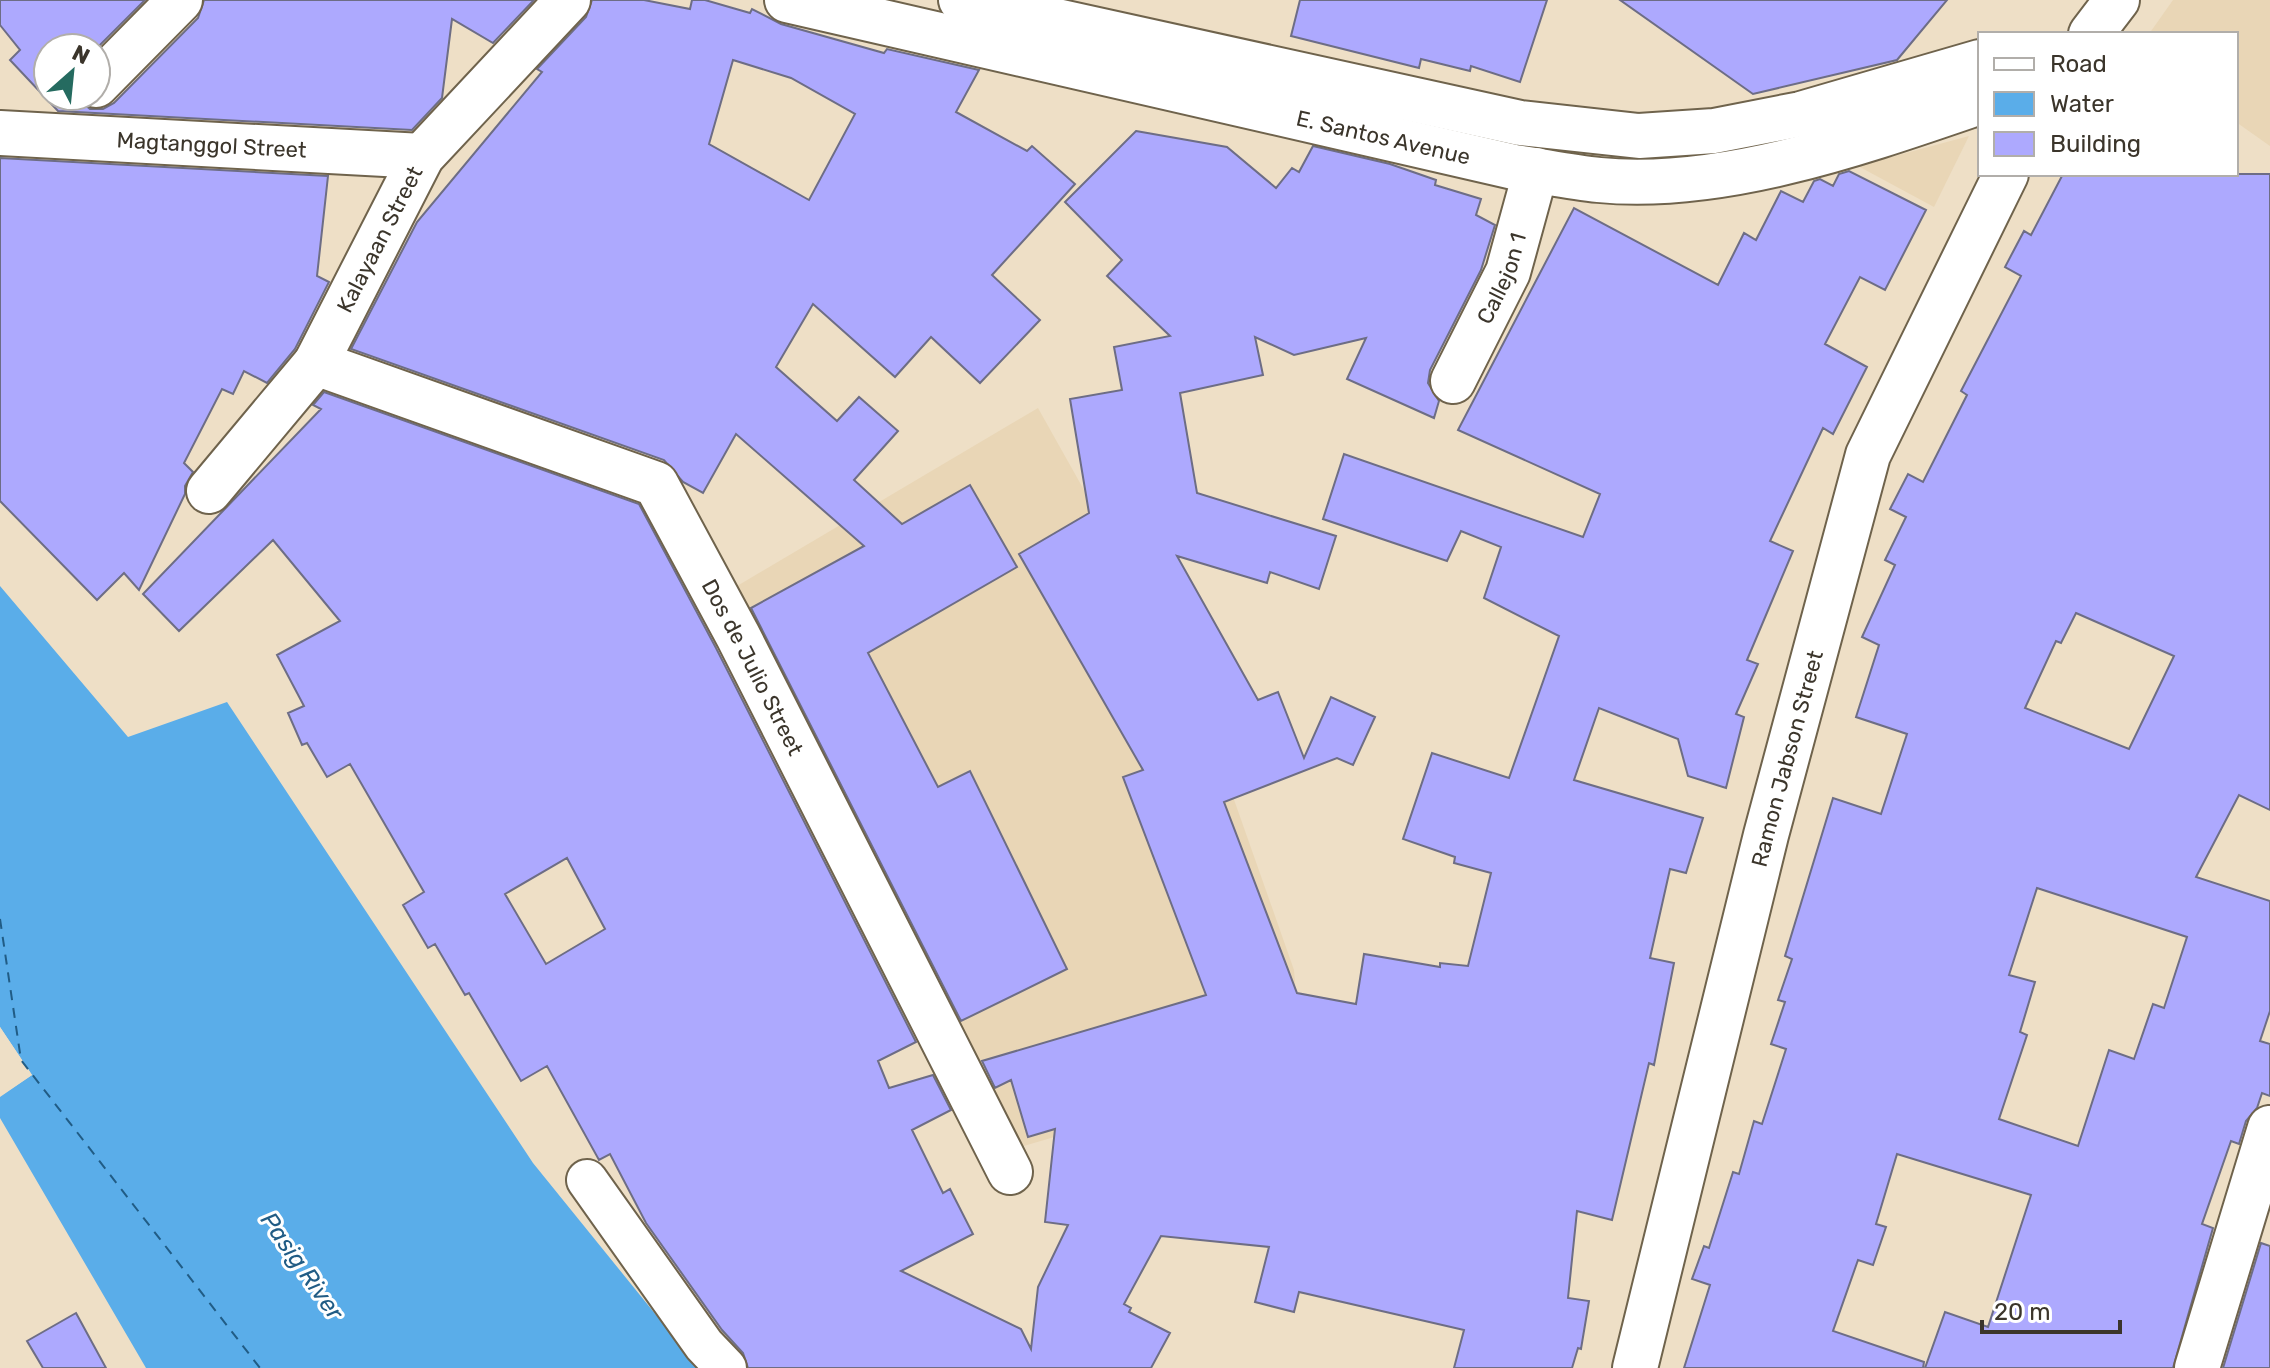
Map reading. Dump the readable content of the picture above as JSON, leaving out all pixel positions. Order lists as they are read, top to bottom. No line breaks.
{"streets":{"street":["E. Santos Avenue","Magtanggol Street","Kalayaan Street","Callejon 1","Dos de Julio Street","Ramon Jabson Street"]},"crossings":[["E. Santos Avenue","Callejon 1"],["Magtanggol Street","Kalayaan Street"],["Kalayaan Street","Dos de Julio Street"]],"water":["Pasig River"],"legend":["Road","Water","Building"],"scale_bar":"20 m","north":"top right"}
